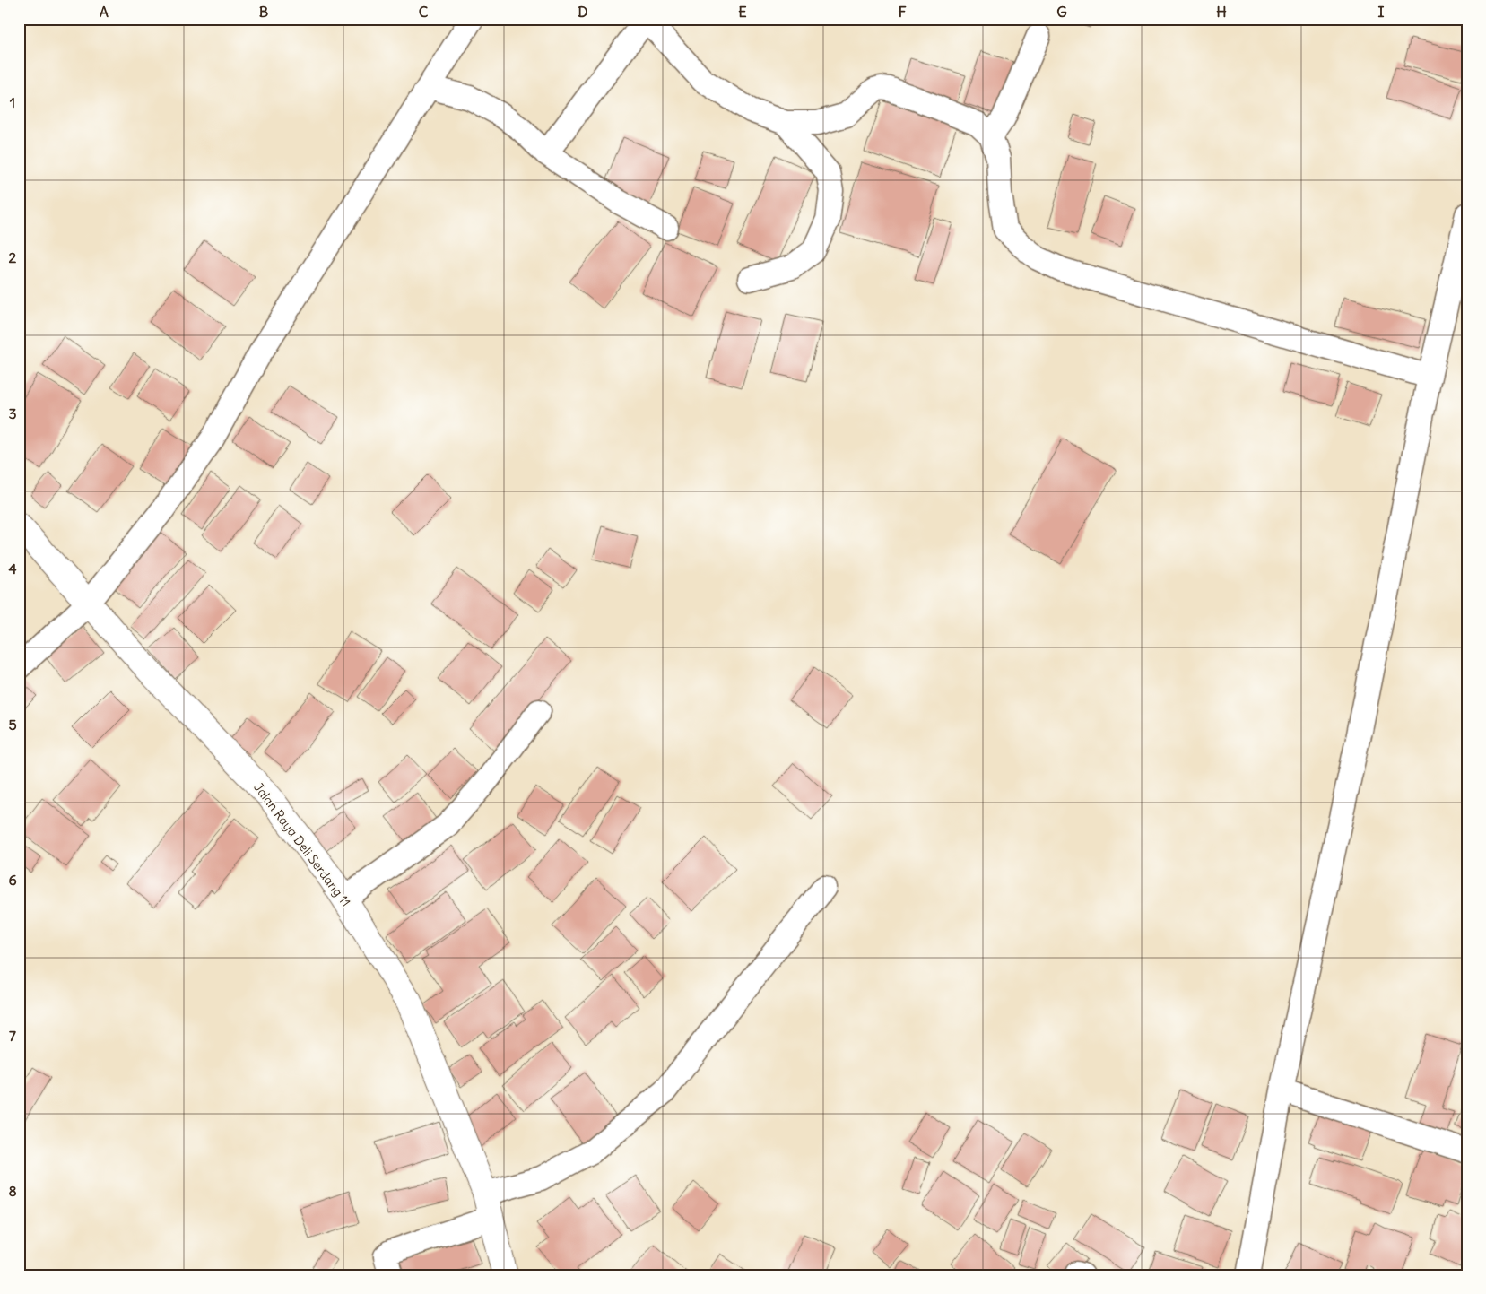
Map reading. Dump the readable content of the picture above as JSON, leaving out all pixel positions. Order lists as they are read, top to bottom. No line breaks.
{"streets":{"street":["Jalan Raya Deli Serdang 11"]},"grid":{"columns":["A","B","C","D","E","F","G","H","I"],"rows":["1","2","3","4","5","6","7","8"]}}
